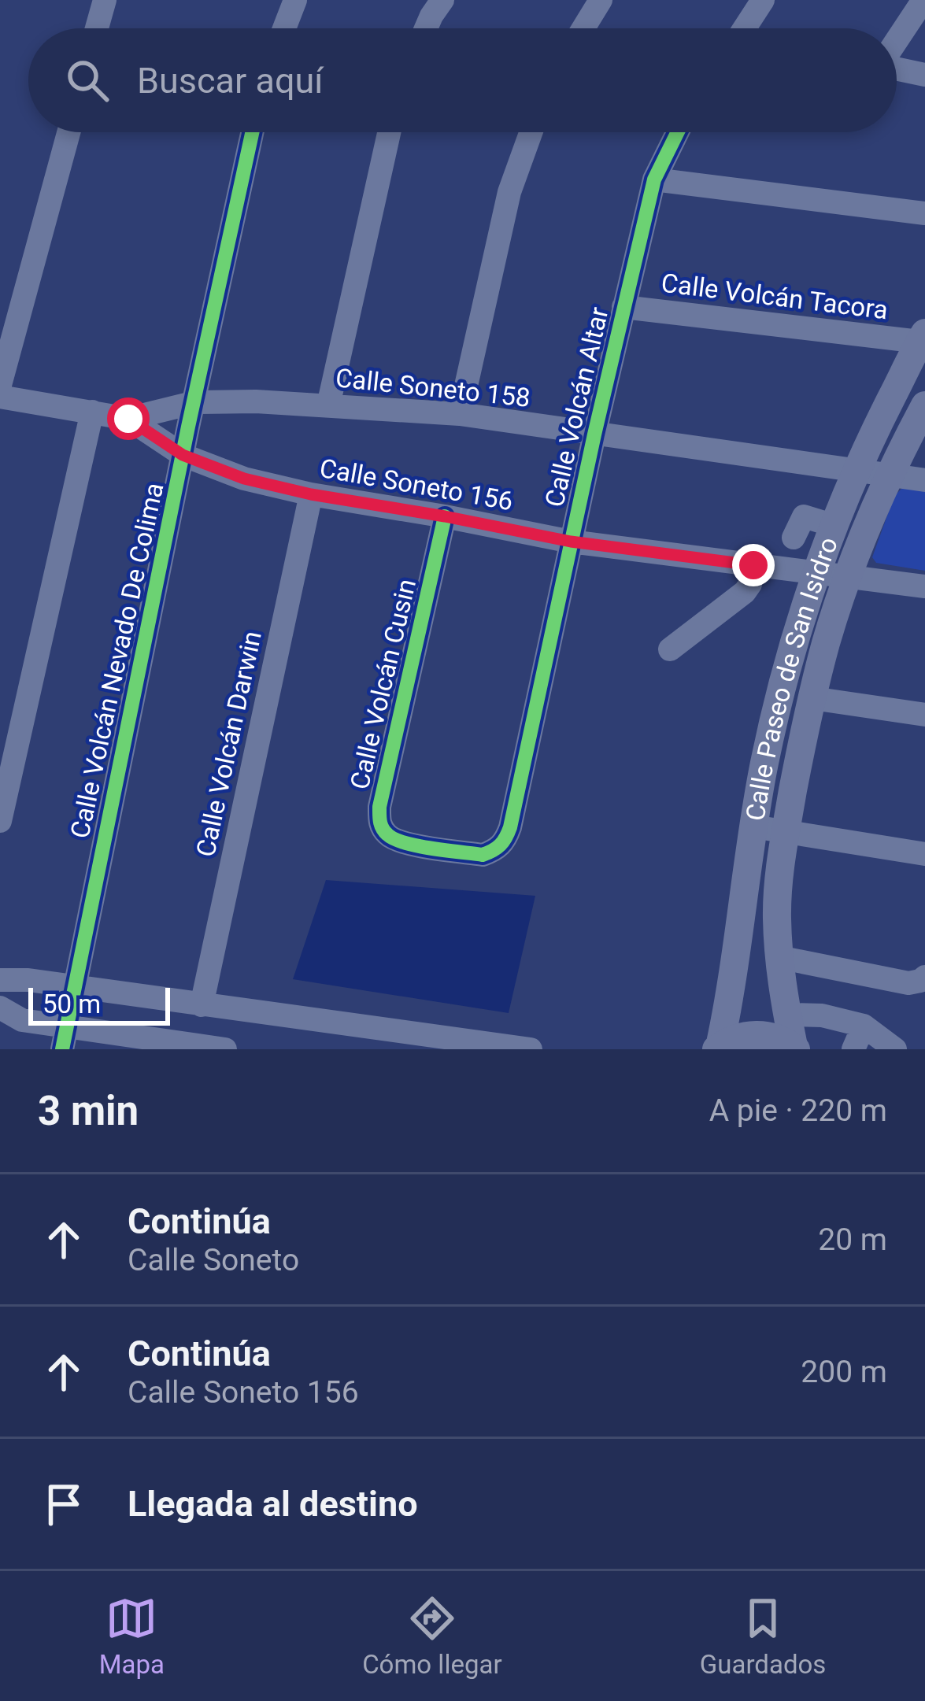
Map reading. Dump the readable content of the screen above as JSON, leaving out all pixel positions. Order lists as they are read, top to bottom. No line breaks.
{"streets":{"main road":["Calle Paseo de San Isidro"],"street":["Calle Volcán Tacora","Calle Soneto 158","Calle Volcán Altar","Calle Soneto 156","Calle Volcán Nevado De Colima","Calle Volcán Cusin","Calle Volcán Darwin"]},"crossings":[["Calle Volcán Tacora","Calle Volcán Altar"],["Calle Volcán Tacora","Calle Paseo de San Isidro"],["Calle Soneto 158","Calle Volcán Altar"],["Calle Soneto 158","Calle Soneto 156"],["Calle Soneto 158","Calle Volcán Nevado De Colima"],["Calle Soneto 158","Calle Paseo de San Isidro"],["Calle Volcán Altar","Calle Soneto 156"],["Calle Volcán Altar","Calle Volcán Cusin"],["Calle Soneto 156","Calle Volcán Nevado De Colima"],["Calle Soneto 156","Calle Paseo de San Isidro"],["Calle Soneto 156","Calle Volcán Cusin"],["Calle Soneto 156","Calle Volcán Darwin"]],"scale_bar":"50 m","page":{"search":"Buscar aquí","scale":"50 m","heading":["3 min","A pie · 220 m"],"list":[["Continúa","Calle Soneto","20 m"],["Continúa","Calle Soneto 156","200 m"],"Llegada al destino"],"nav":["Mapa","Cómo llegar","Guardados"]}}
